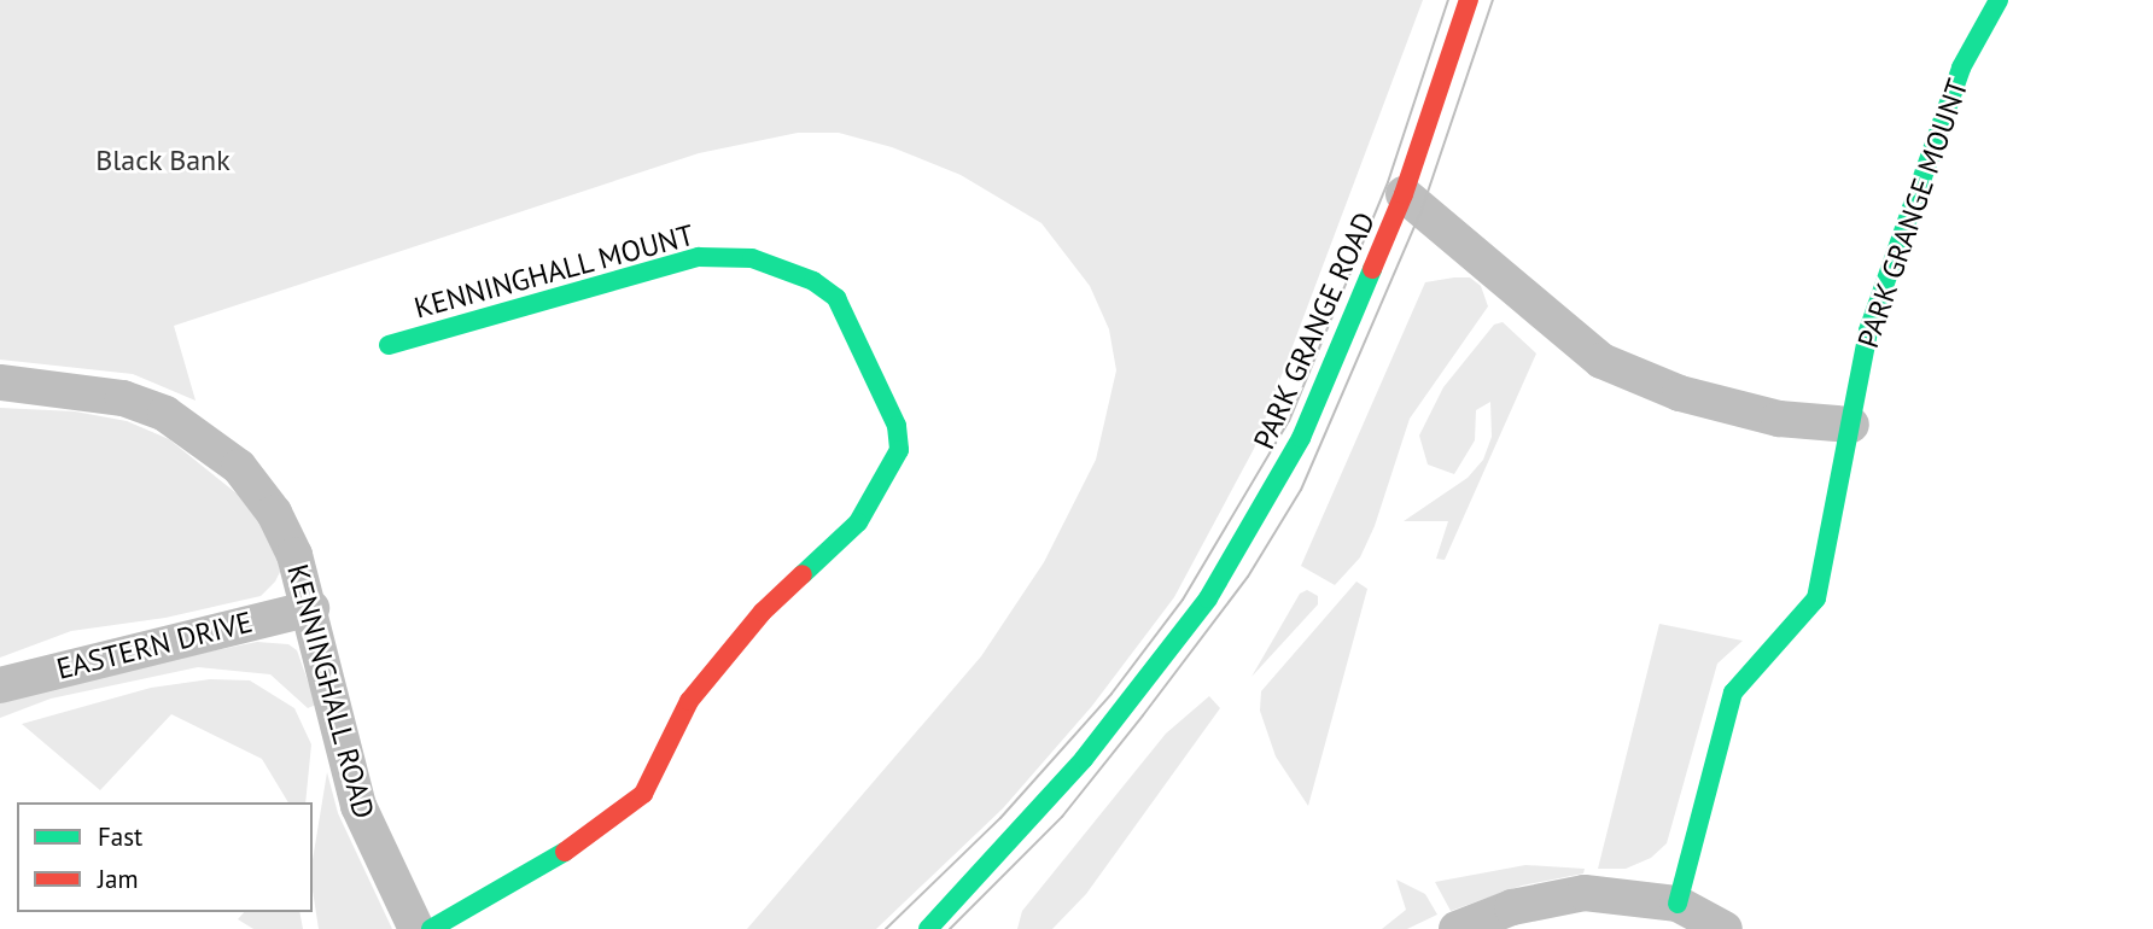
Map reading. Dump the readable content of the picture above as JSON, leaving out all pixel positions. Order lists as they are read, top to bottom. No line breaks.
{"streets":{"street":["PARK GRANGE MOUNT","KENNINGHALL MOUNT","PARK GRANGE ROAD","EASTERN DRIVE","KENNINGHALL ROAD"]},"crossings":[["EASTERN DRIVE","KENNINGHALL ROAD"]],"parks":["Black Bank"],"legend":["Fast","Jam"]}
